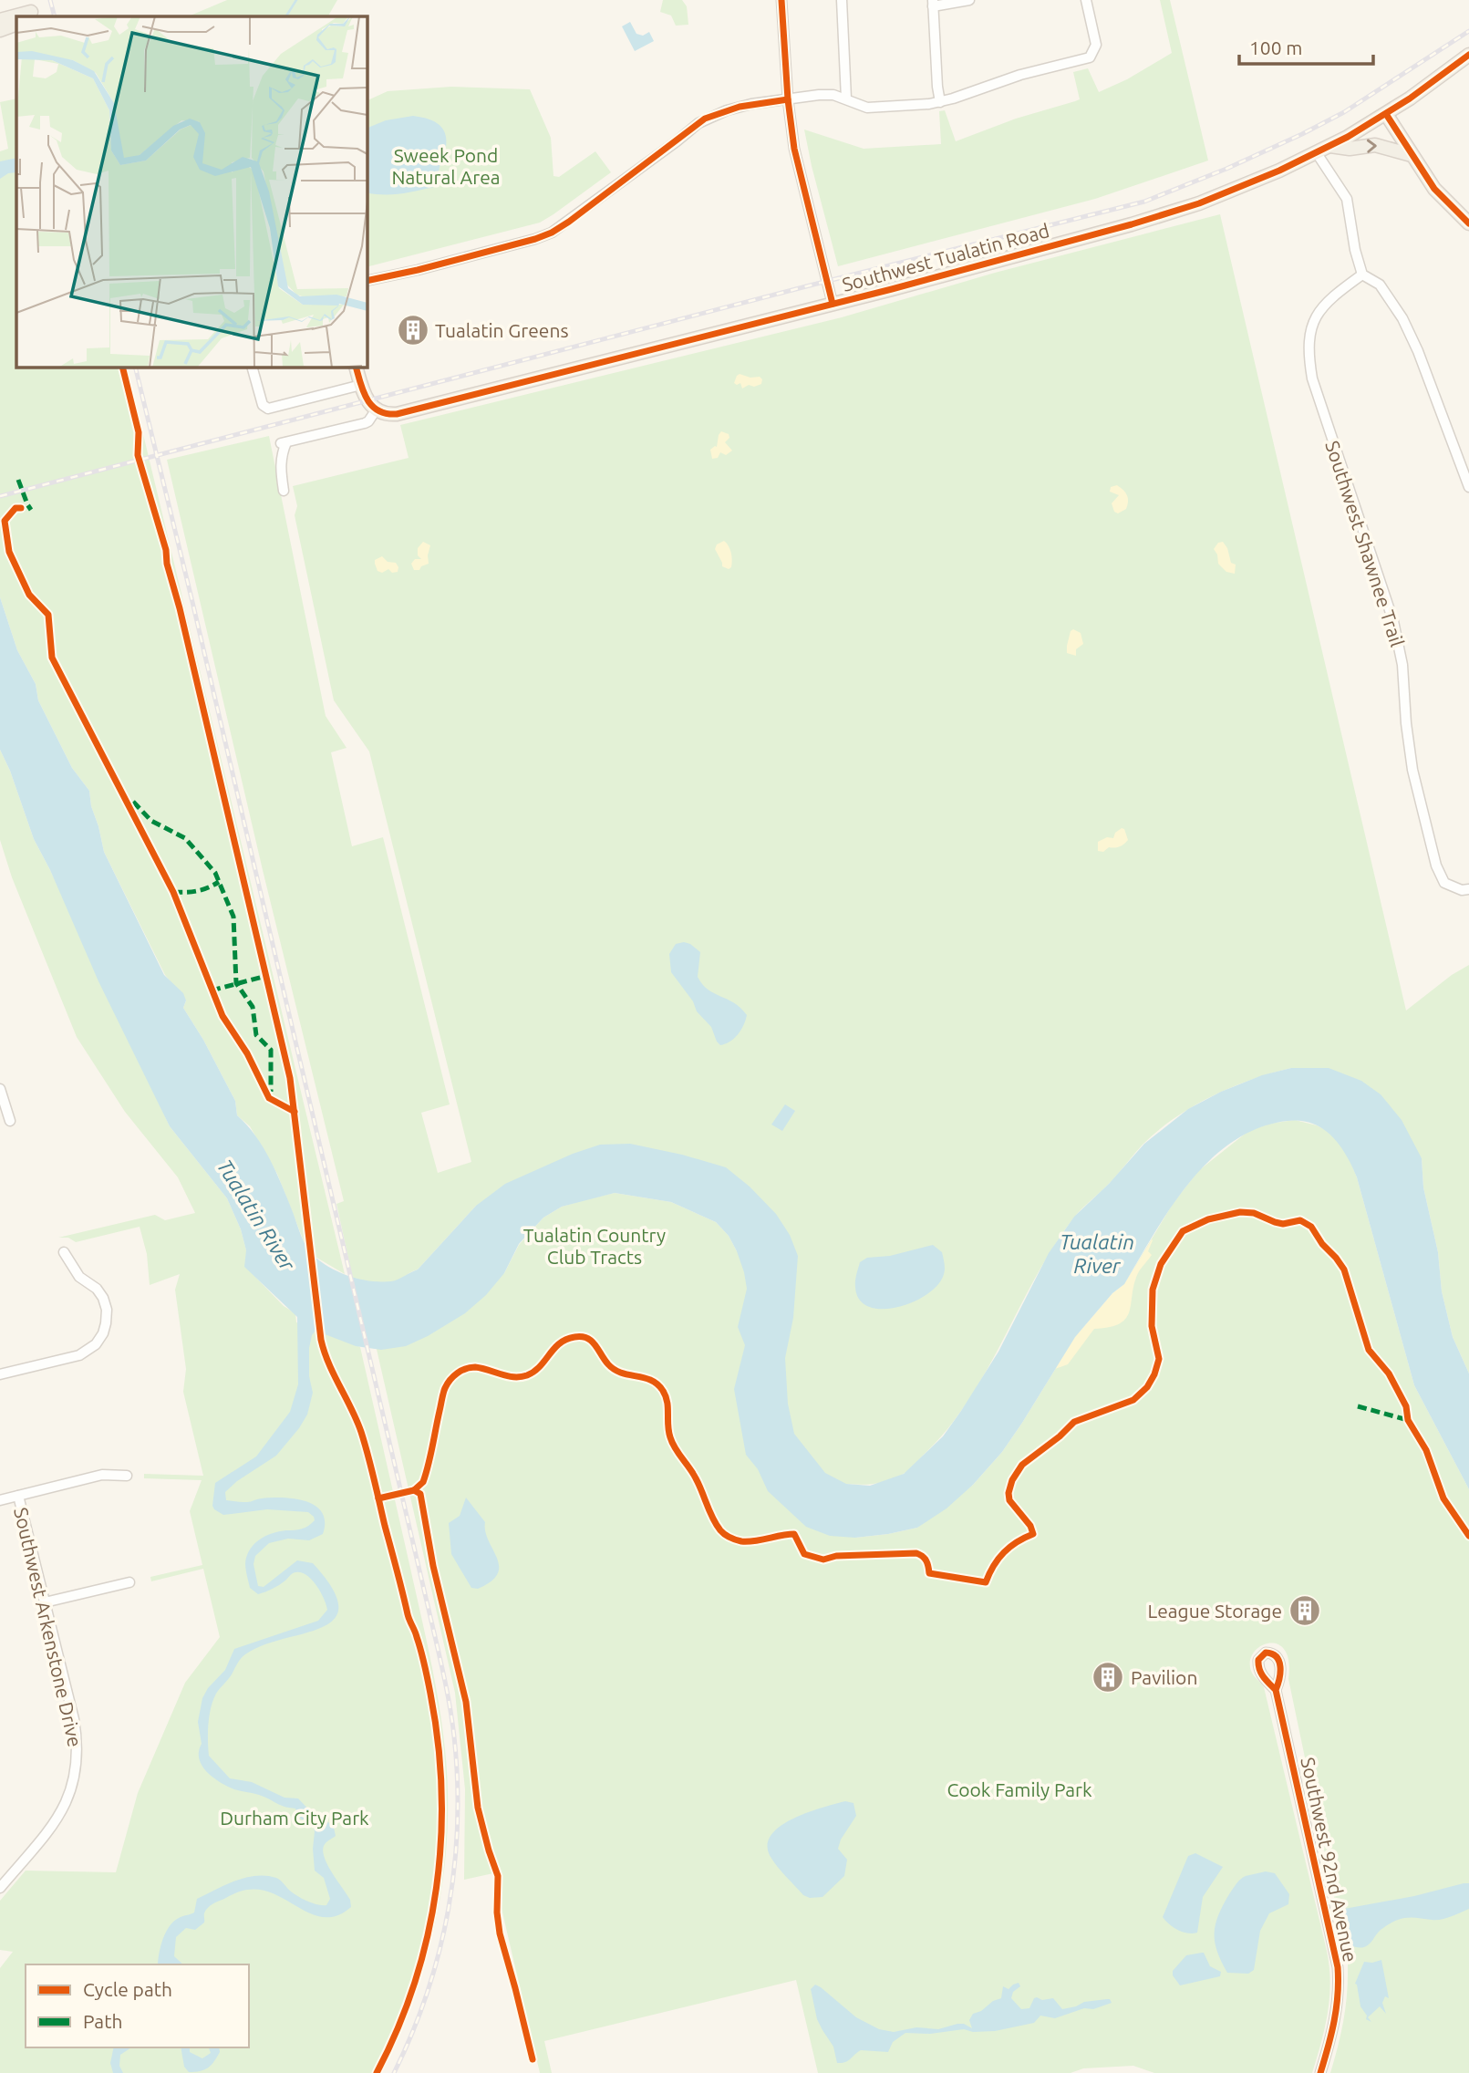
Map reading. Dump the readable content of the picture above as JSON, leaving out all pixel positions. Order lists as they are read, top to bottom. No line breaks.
{"streets":{"main road":["Southwest Tualatin Road"],"street":["Southwest Shawnee Trail","Southwest Arkenstone Drive","Southwest 92nd Avenue"]},"water":["Tualatin River"],"parks":["Sweek Pond Natural Area","Tualatin Country Club Tracts","Cook Family Park","Durham City Park"],"places":{"building":["Tualatin Greens","League Storage","Pavilion"]},"legend":["Cycle path","Path"],"scale_bar":"100 m"}
